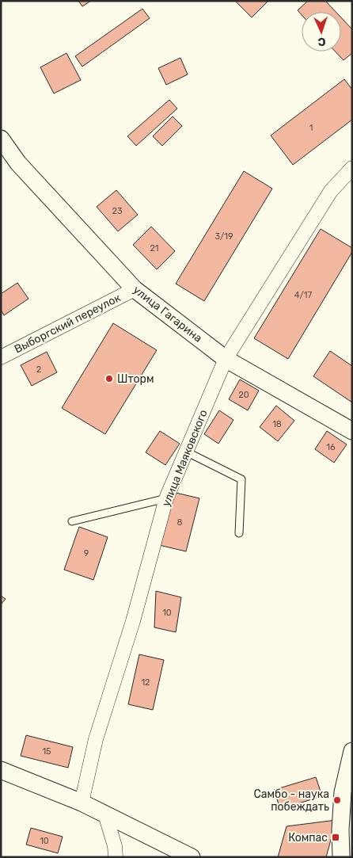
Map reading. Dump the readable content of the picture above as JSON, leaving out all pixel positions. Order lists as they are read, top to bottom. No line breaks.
{"streets":{"street":["улица Гагарина","Выборгский переулок","улица Маяковского"]},"crossings":[["улица Гагарина","Выборгский переулок"],["улица Гагарина","улица Маяковского"]],"places":{"other":["Шторм","Самбо - наука побеждать"],"transit":["Компас"]},"house_numbers":["1","23","3/19","21","4/17","2","20","18","16","8","9","10","12","15","10"],"north":"bottom"}
